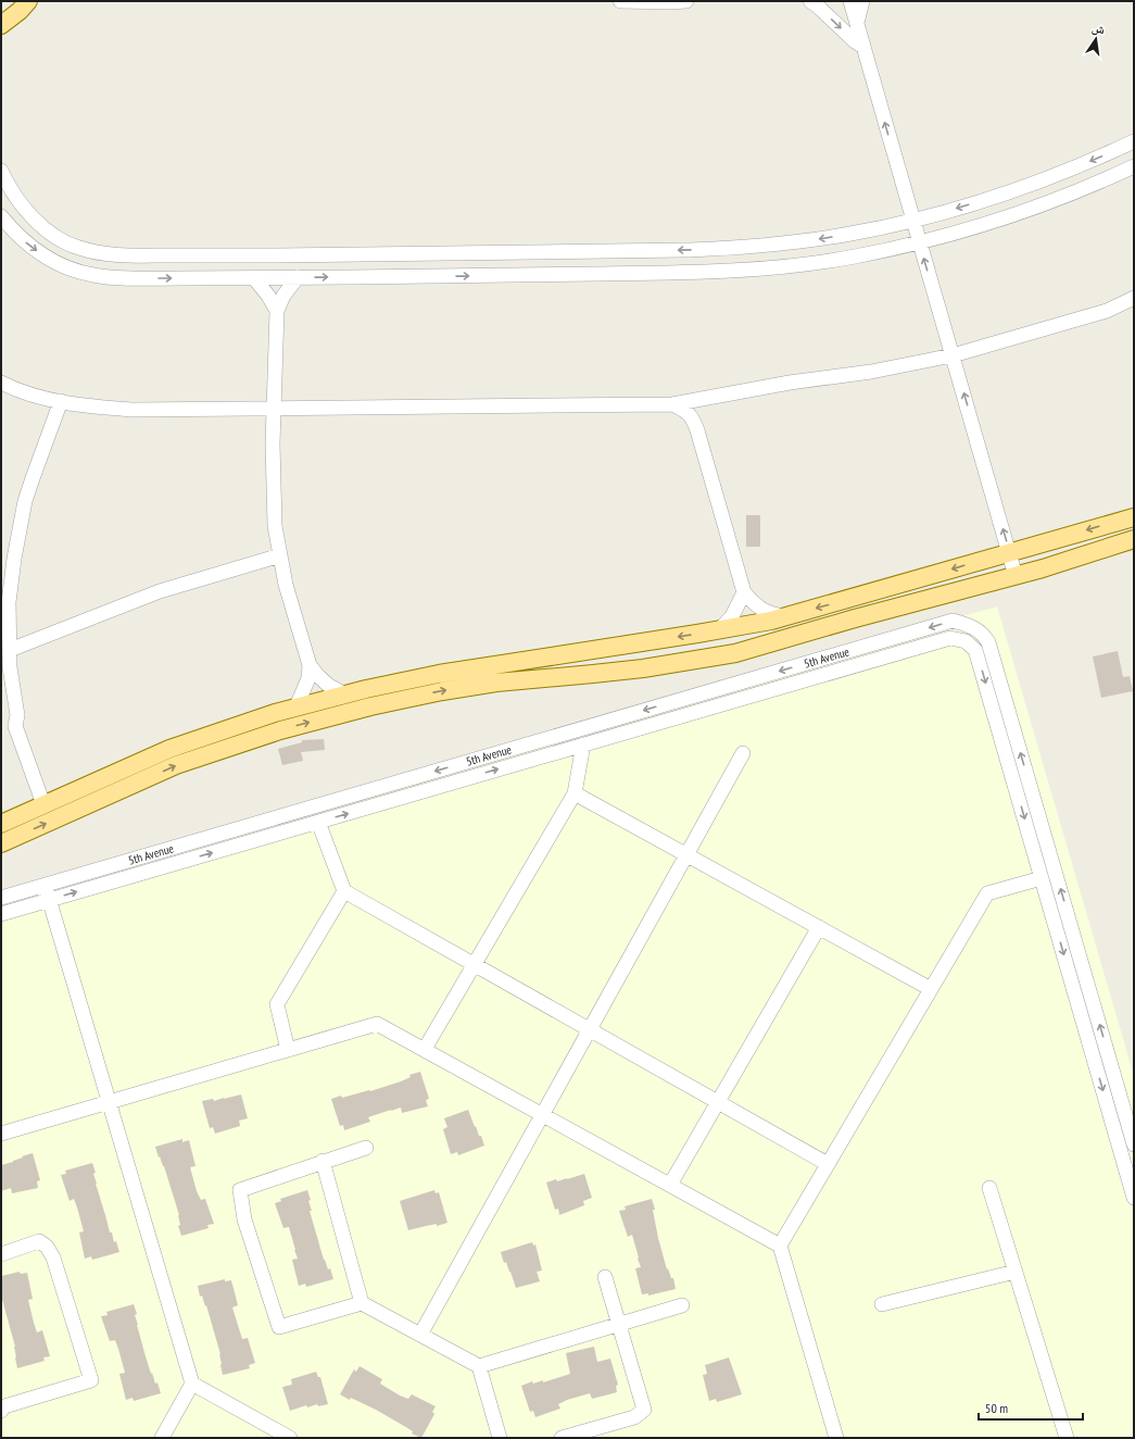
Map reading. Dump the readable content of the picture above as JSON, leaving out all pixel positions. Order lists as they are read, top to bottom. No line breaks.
{"streets":{"street":["5th Avenue"]},"scale_bar":"50 m","north":"top"}
